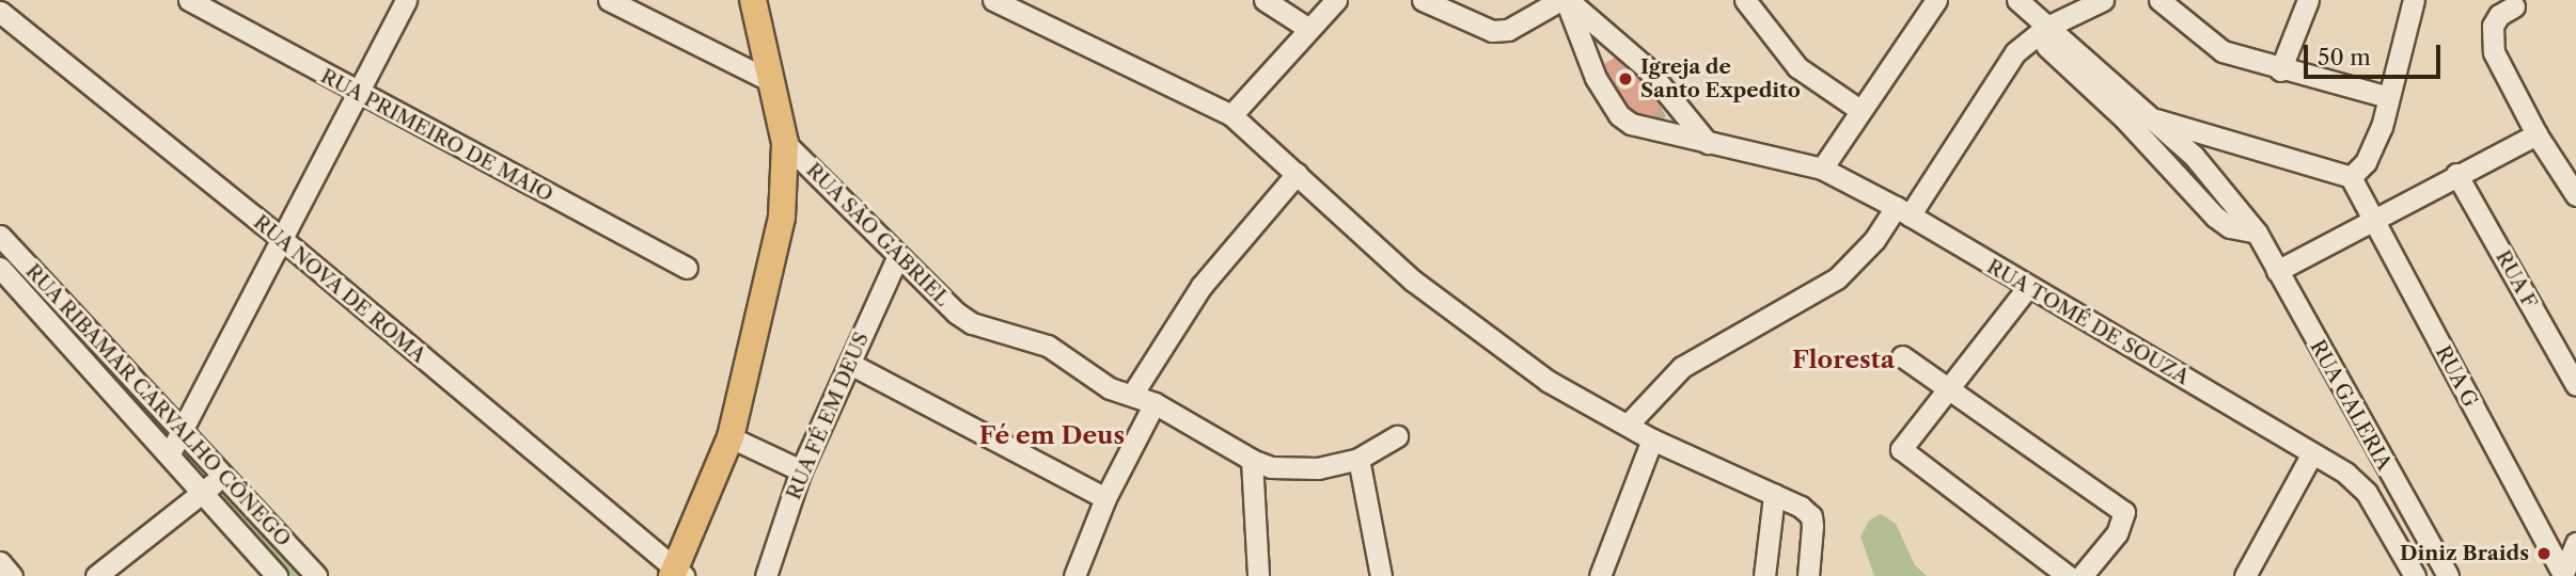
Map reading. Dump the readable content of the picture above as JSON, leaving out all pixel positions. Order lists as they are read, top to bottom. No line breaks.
{"streets":{"street":["RUA PRIMEIRO DE MAIO","RUA SÃO GABRIEL","RUA F","RUA NOVA DE ROMA","RUA TOMÉ DE SOUZA","RUA G","RUA RIBAMAR CARVALHO CÔNEGO","RUA GALERIA","RUA FÉ EM DEUS"]},"crossings":[["RUA SÃO GABRIEL","RUA FÉ EM DEUS"]],"districts":["Floresta","Fé em Deus"],"places":["Igreja de Santo Expedito","Diniz Braids"],"scale_bar":"50 m"}
